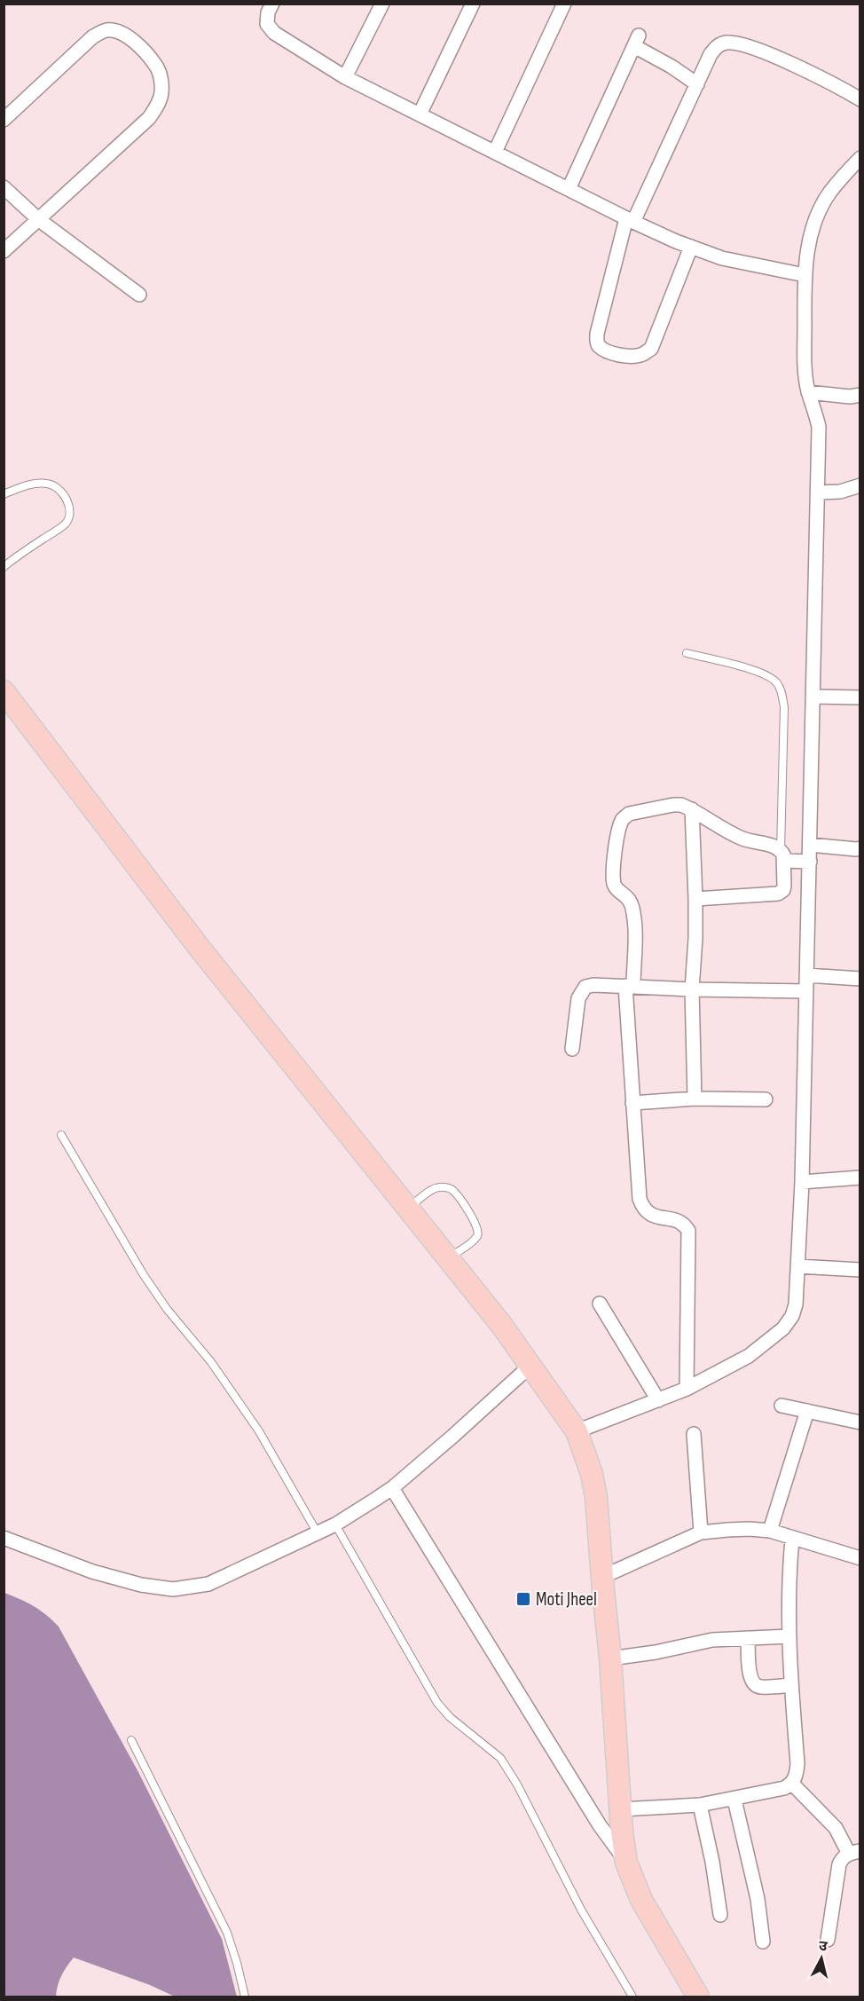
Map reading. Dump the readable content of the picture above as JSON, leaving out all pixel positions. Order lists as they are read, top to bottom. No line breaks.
{"places":{"transit":["Moti Jheel"]},"north":"top"}
